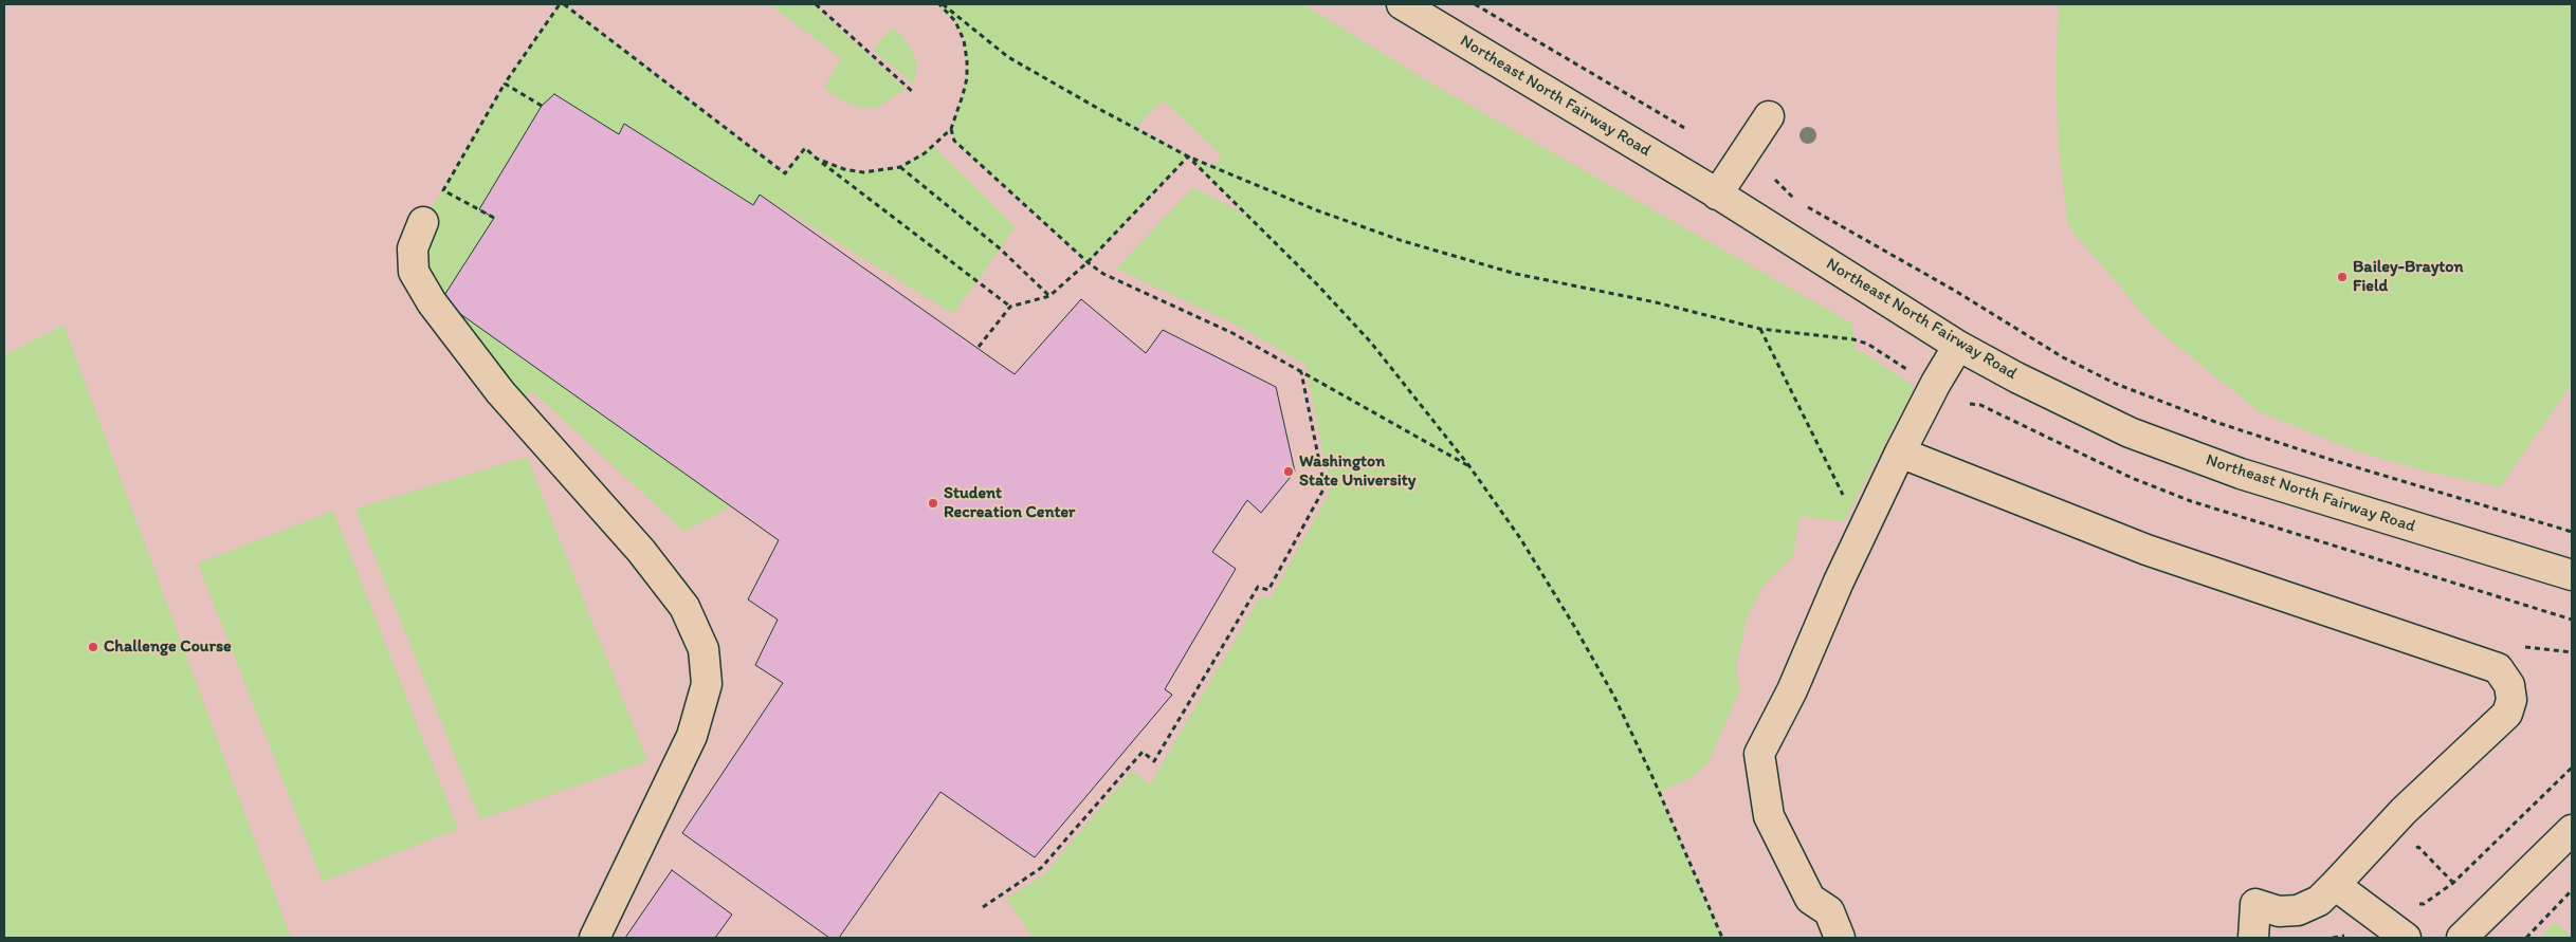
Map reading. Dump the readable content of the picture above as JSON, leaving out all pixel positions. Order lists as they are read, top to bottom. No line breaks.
{"streets":{"street":["Northeast North Fairway Road"]},"places":["Bailey-Brayton Field","Washington State University","Student Recreation Center","Challenge Course"]}
